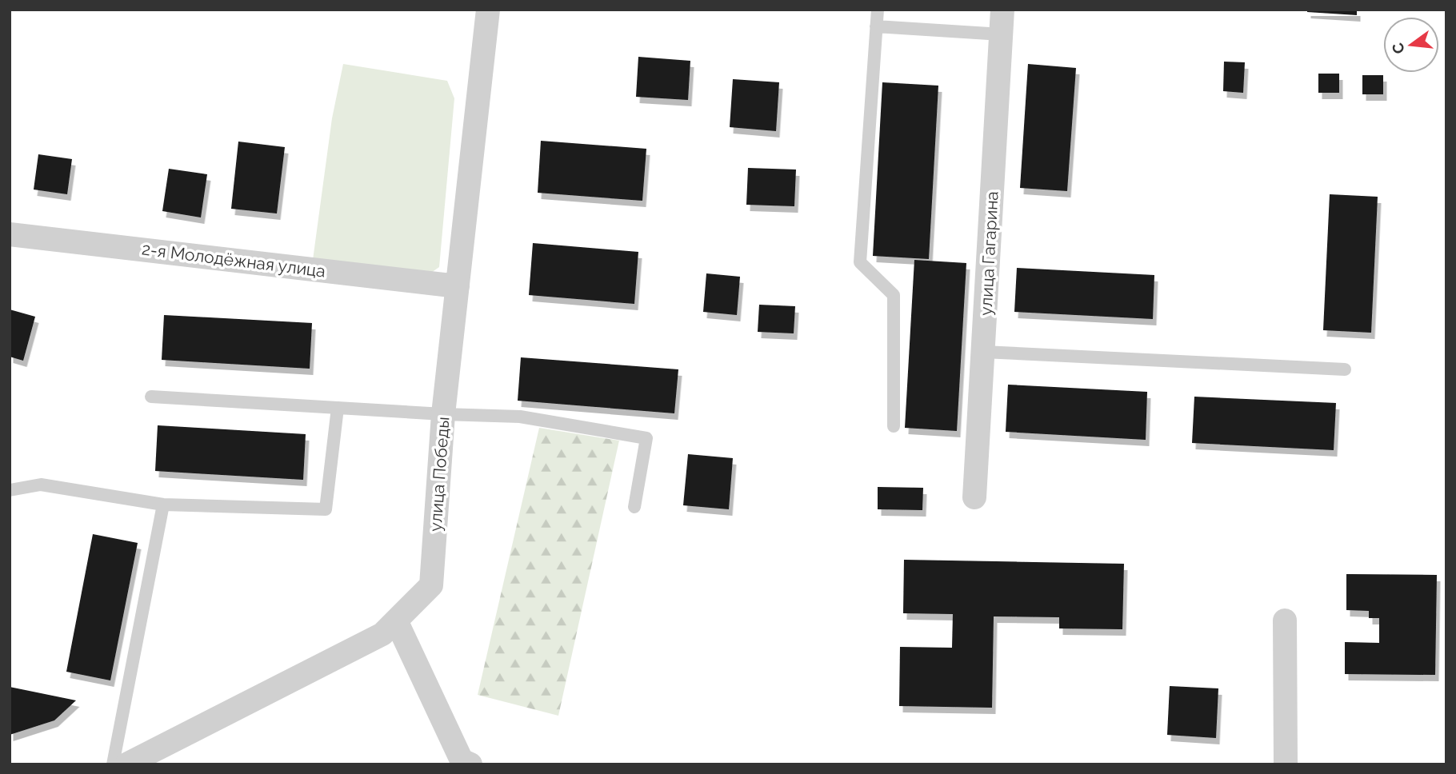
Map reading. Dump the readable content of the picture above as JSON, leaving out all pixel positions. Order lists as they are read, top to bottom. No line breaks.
{"streets":{"street":["улица Гагарина","2-я Молодёжная улица","улица Победы"]},"crossings":[["2-я Молодёжная улица","улица Победы"]],"north":"left"}
